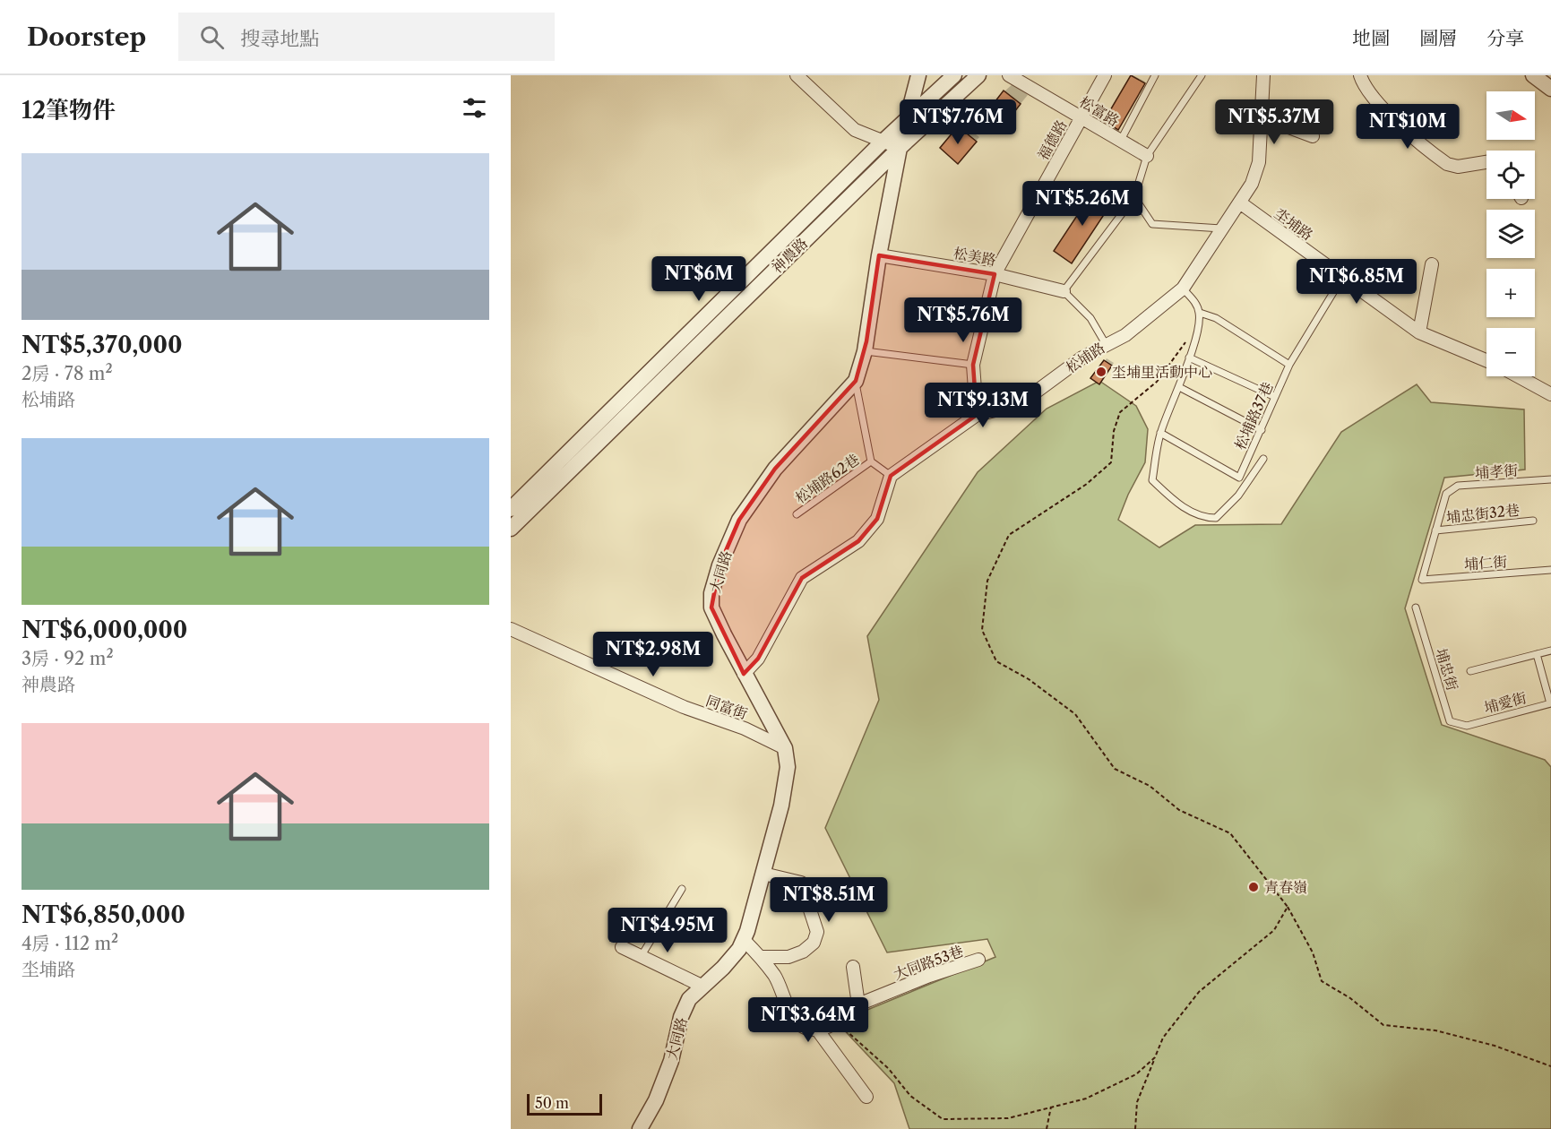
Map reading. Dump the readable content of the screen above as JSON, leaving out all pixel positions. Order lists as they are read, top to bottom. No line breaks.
{"streets":{"street":["松富路","福德路","坔埔路","神農路","松美路","松埔路","大同路","同富街","大同路53巷"],"lane":["松埔路37巷","埔孝街","松埔路62巷","埔忠街32巷","埔仁街","埔忠街","埔愛街"]},"crossings":[["松富路","福德路"],["福德路","松美路"],["福德路","松埔路"],["坔埔路","松埔路"],["坔埔路","松埔路37巷"],["神農路","大同路"],["松美路","大同路"],["松埔路","松埔路62巷"],["埔孝街","埔忠街32巷"],["埔孝街","埔仁街"],["松埔路62巷","大同路"],["埔忠街32巷","埔仁街"],["大同路","同富街"],["埔忠街","埔愛街"]],"places":["坔埔里活動中心","青春嶺"],"scale_bar":"50 m","north":"right","page":{"header":"Doorstep","search":"搜尋地點","nav":["地圖","圖層","分享"],"heading":"12筆物件","map_buttons":["+","−"],"price":["NT$7.76M","NT$5.37M","NT$10M","NT$5.26M","NT$6M","NT$6.85M","NT$5.76M","NT$9.13M","NT$2.98M","NT$8.51M","NT$4.95M","NT$3.64M"],"list":[{"name":"NT$5,370,000","note":"2房 · 78 m² · 松埔路"},{"name":"NT$6,000,000","note":"3房 · 92 m² · 神農路"},{"name":"NT$6,850,000","note":"4房 · 112 m² · 坔埔路"}],"scale":"50 m"}}
